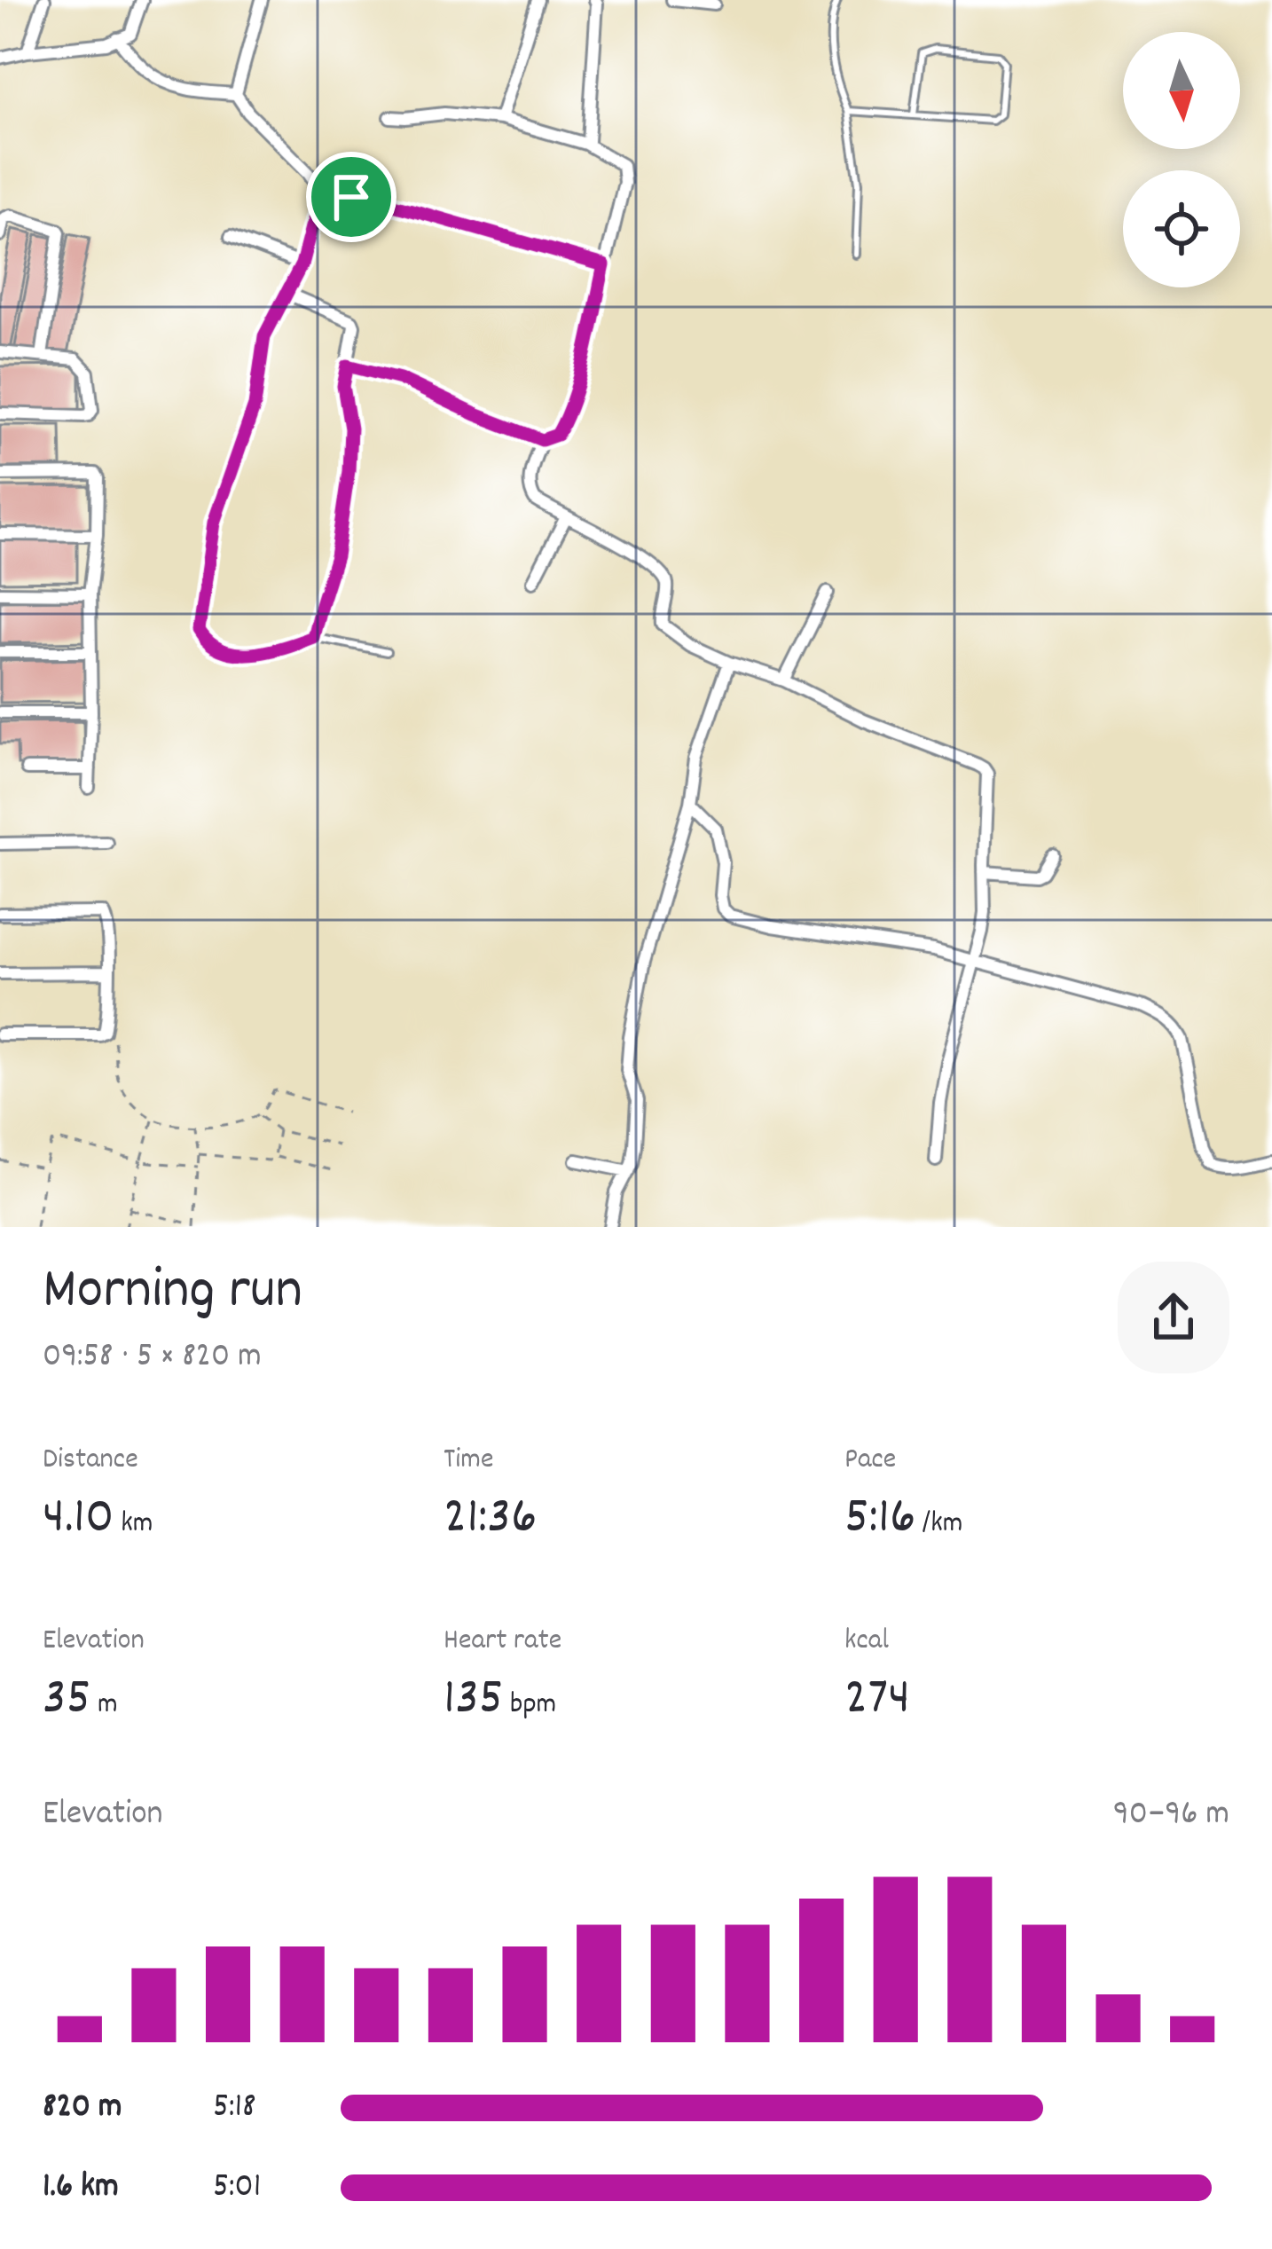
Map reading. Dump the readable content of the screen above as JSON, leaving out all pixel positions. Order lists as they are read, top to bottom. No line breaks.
{"north":"bottom","page":{"heading":["Morning run","09:58 · 5 × 820 m"],"stats":[["Distance","4.10 km"],["Time","21:36"],["Pace","5:16 /km"],["Elevation","35 m"],["Heart rate","135 bpm"],["kcal","274"]],"chart":["Elevation","90–96 m"],"list":[{"name":"820 m","note":"5:18"},{"name":"1.6 km","note":"5:01"}]}}
